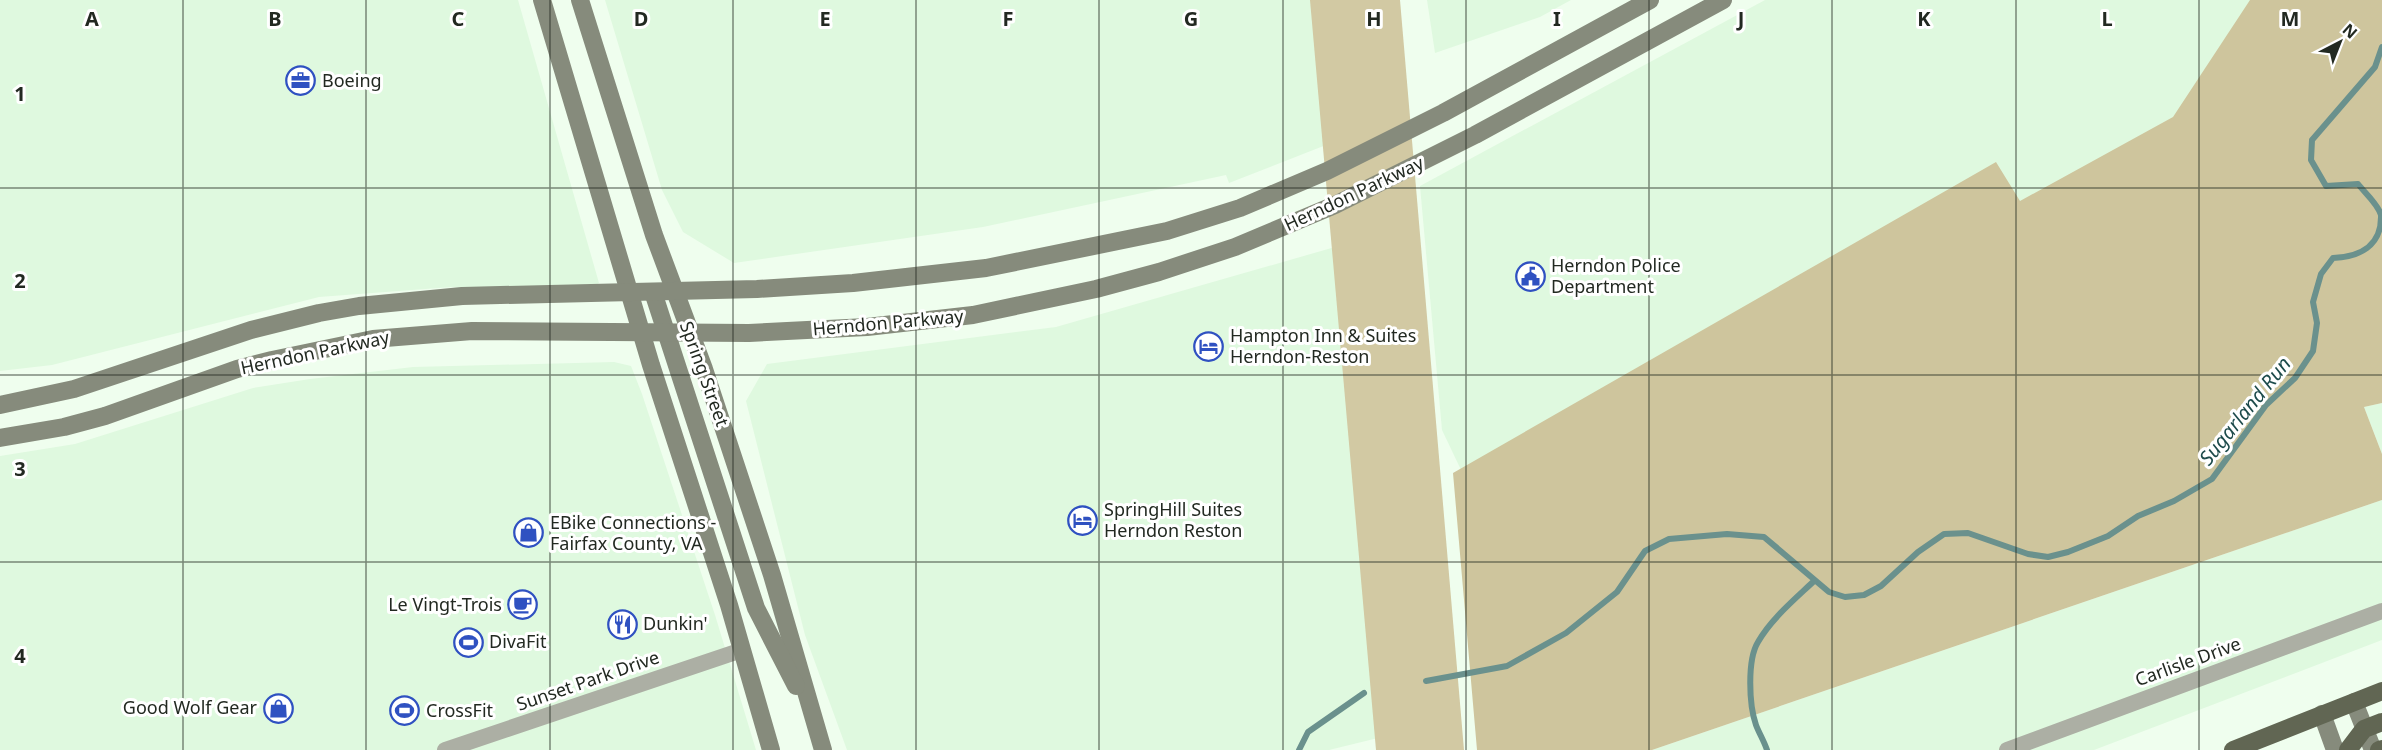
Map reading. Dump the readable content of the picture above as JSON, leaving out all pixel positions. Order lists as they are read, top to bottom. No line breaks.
{"streets":{"main road":["Herndon Parkway","Spring Street"],"street":["Carlisle Drive","Sunset Park Drive"]},"crossings":[["Herndon Parkway","Spring Street"]],"water":["Sugarland Run"],"places":{"office":["Boeing"],"public building":["Herndon Police Department"],"hotel":["Hampton Inn & Suites Herndon-Reston","SpringHill Suites Herndon Reston"],"shop":["EBike Connections - Fairfax County, VA","Good Wolf Gear"],"cafe":["Le Vingt-Trois"],"restaurant":["Dunkin'"],"sports":["DivaFit","CrossFit"]},"north":"top right","grid":{"columns":["A","B","C","D","E","F","G","H","I","J","K","L","M"],"rows":["1","2","3","4"]}}
